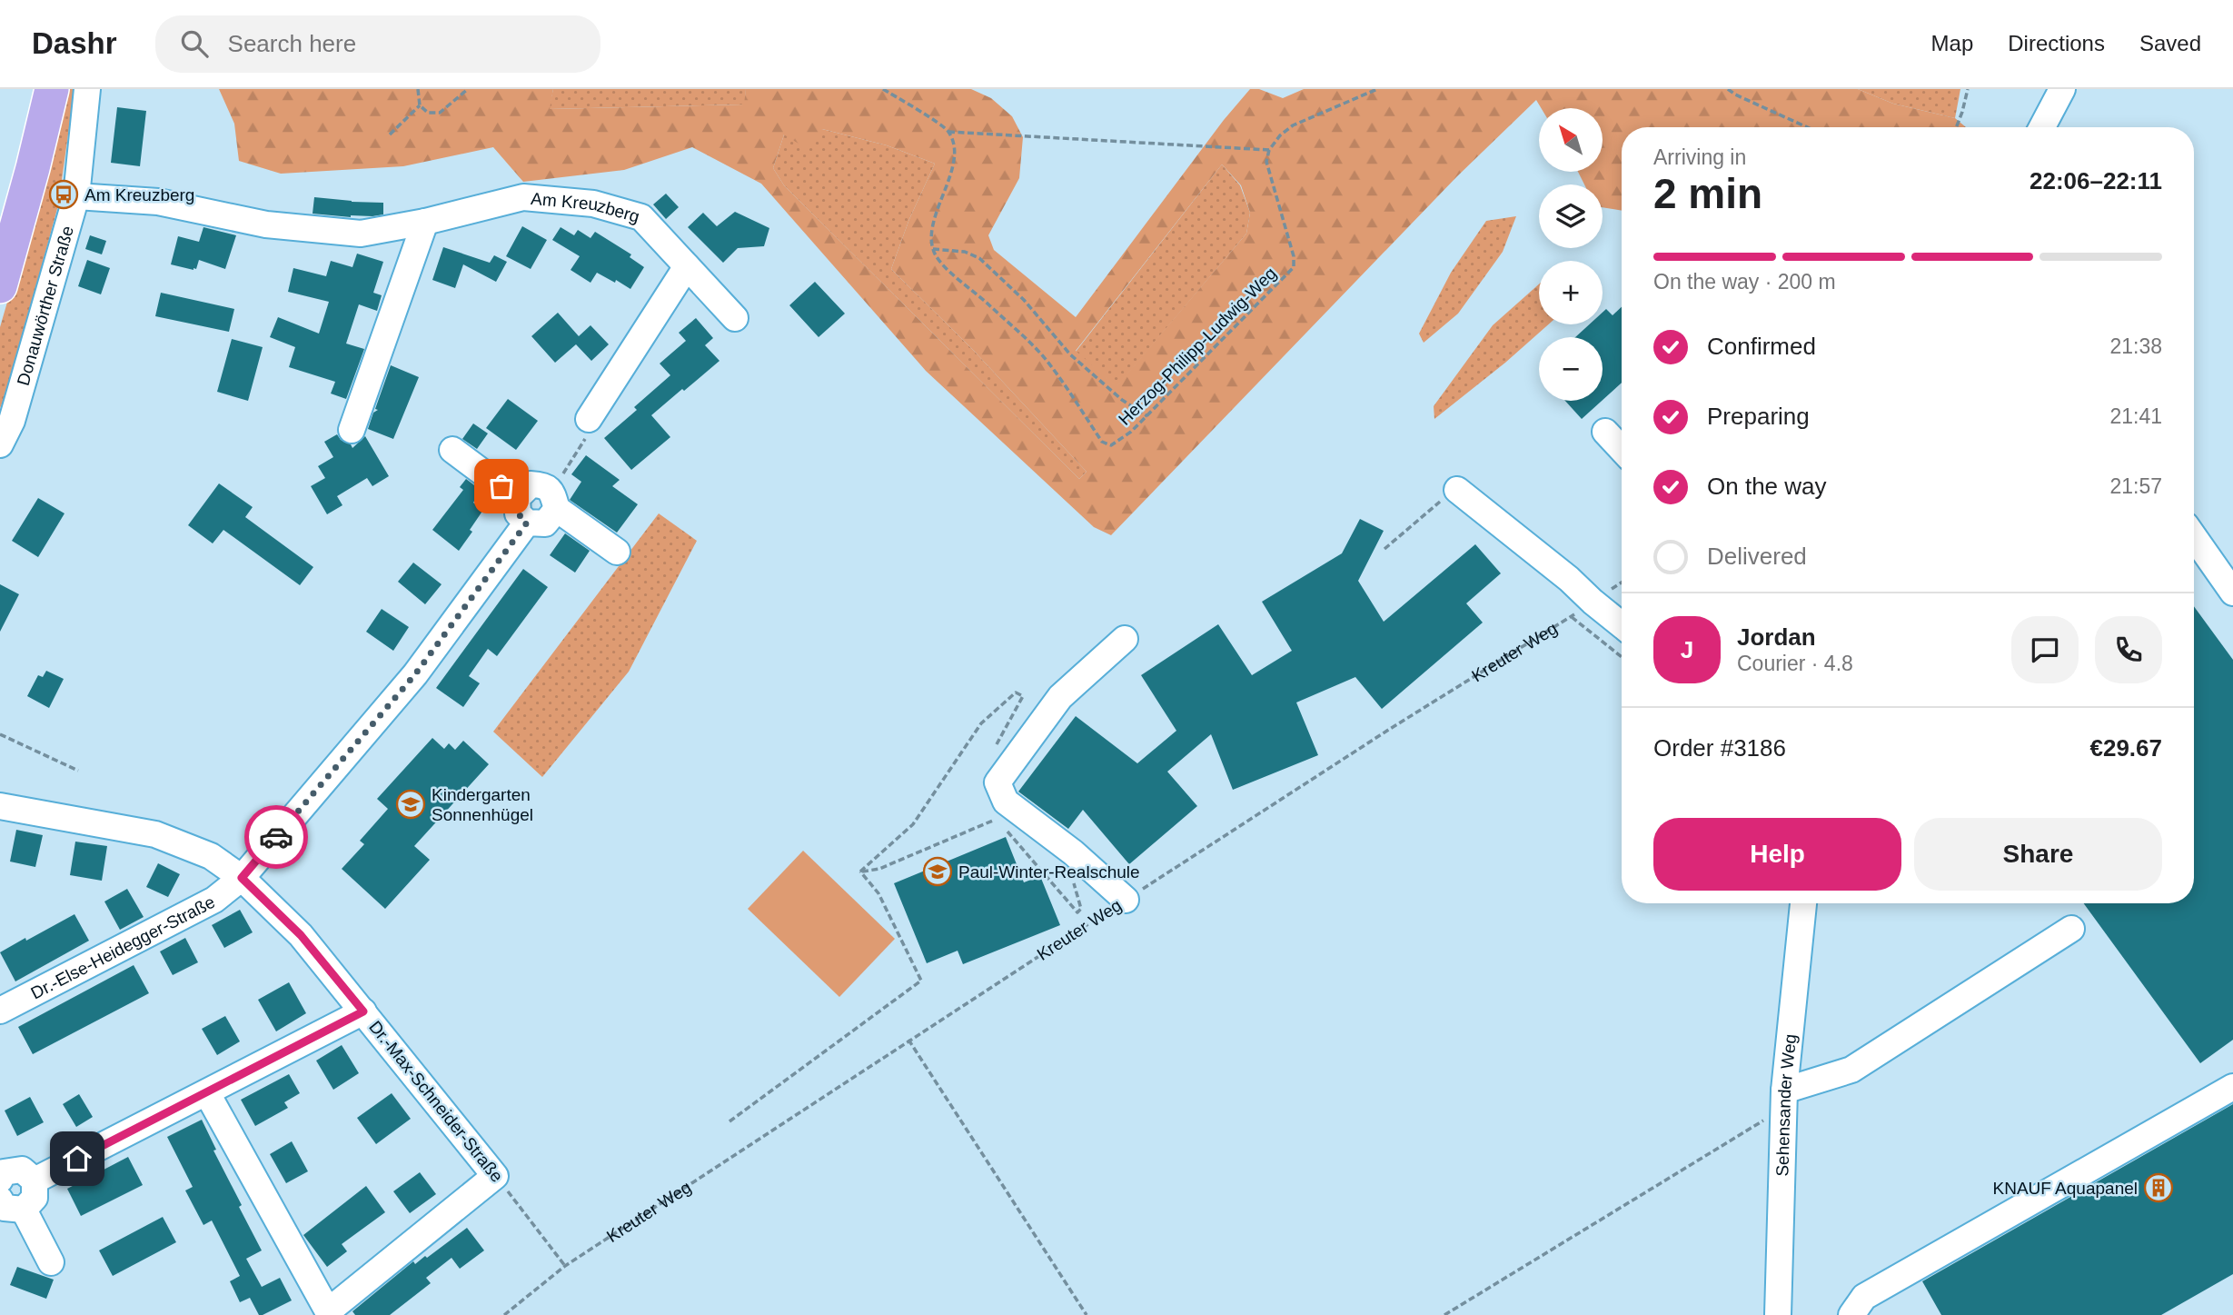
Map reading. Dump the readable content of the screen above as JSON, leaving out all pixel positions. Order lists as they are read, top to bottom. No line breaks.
{"streets":{"street":["Am Kreuzberg","Donauwörther Straße","Dr.-Else-Heidegger-Straße","Dr.-Max-Schneider-Straße","Sehensander Weg"],"path":["Herzog-Philipp-Ludwig-Weg","Kreuter Weg"]},"crossings":[["Am Kreuzberg","Donauwörther Straße"],["Kreuter Weg","Dr.-Max-Schneider-Straße"],["Dr.-Else-Heidegger-Straße","Dr.-Max-Schneider-Straße"]],"places":{"bus stop":["Am Kreuzberg"],"school or university":["Kindergarten Sonnenhügel","Paul-Winter-Realschule"],"building":["KNAUF Aquapanel"]},"north":"top left","page":{"header":"Dashr","search":"Search here","nav":["Map","Directions","Saved"],"map_buttons":["+","−"],"heading":["2 min","Arriving in","22:06–22:11"],"panel":["Jordan","Courier · 4.8","Order #3186","€29.67"],"bar":"On the way · 200 m","list":[["Confirmed","21:38"],["Preparing","21:41"],["On the way","21:57"],"Delivered"],"round":"J","buttons":["Help","Share"]}}
